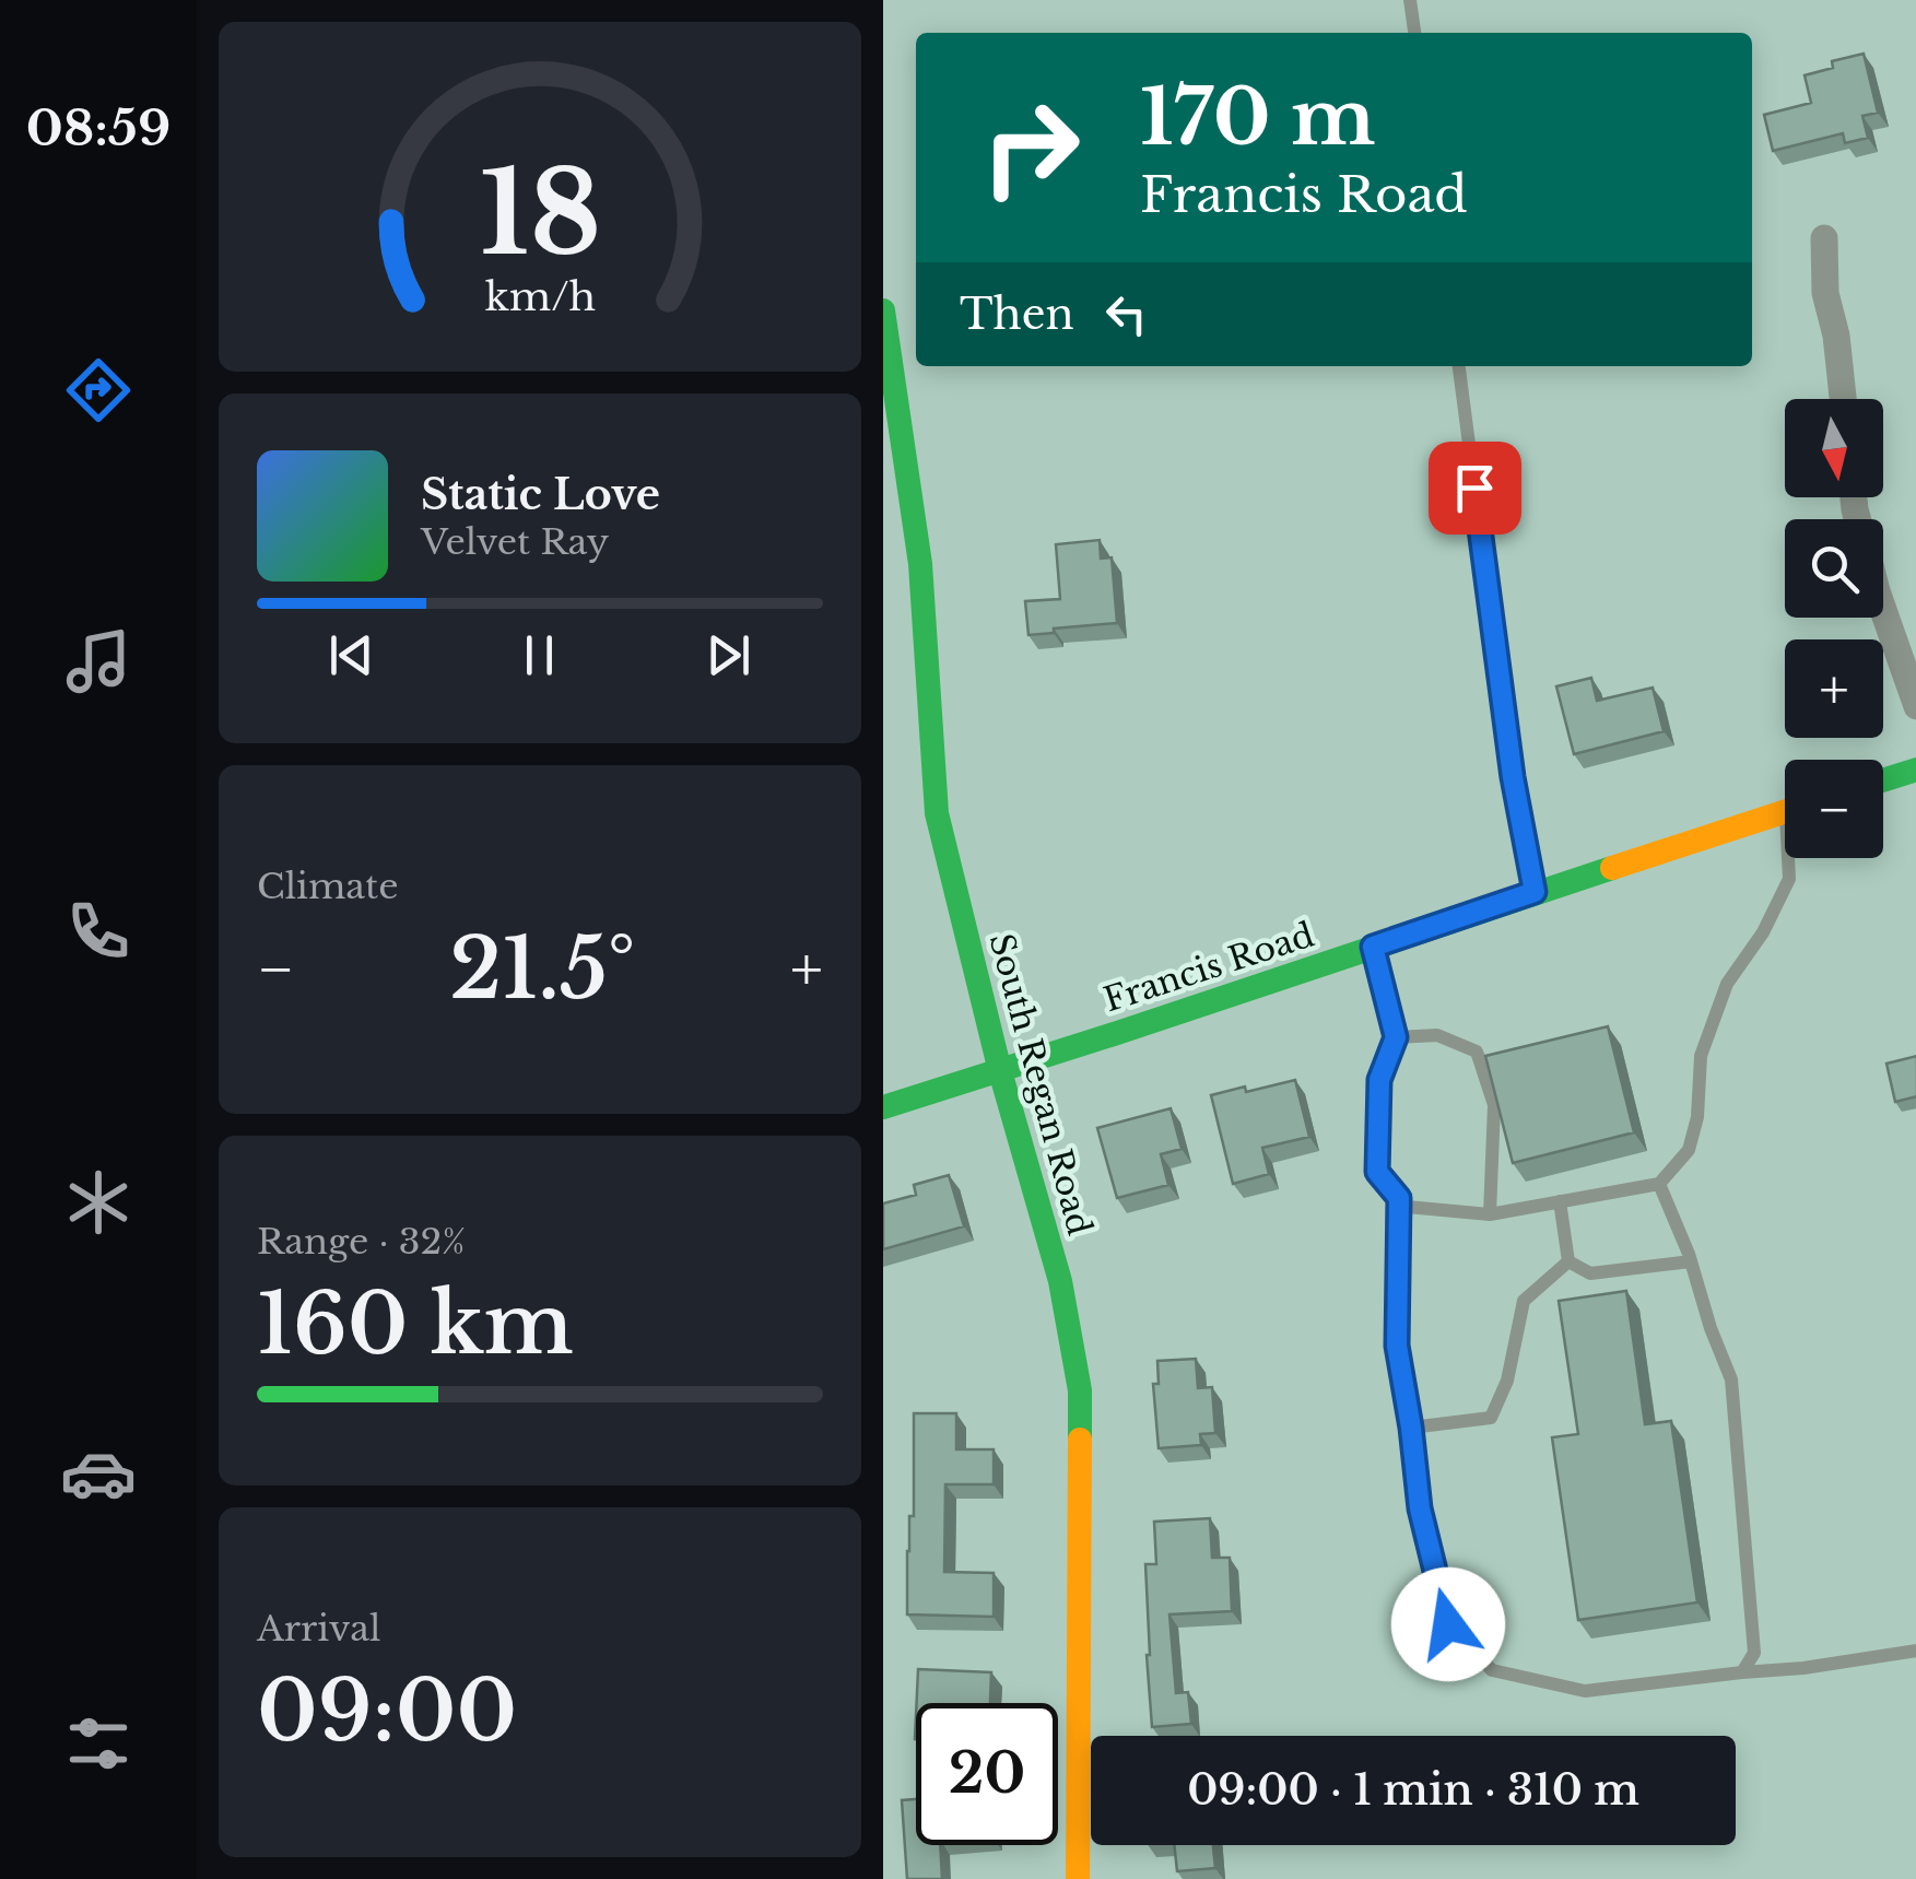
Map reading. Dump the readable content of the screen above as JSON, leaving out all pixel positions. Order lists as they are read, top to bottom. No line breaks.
{"streets":{"street":["Francis Road","South Regan Road"]},"crossings":[["Francis Road","South Regan Road"]],"north":"bottom","page":{"tabs":"08:59","turn":["170 m","Francis Road"],"then":"Then","map_buttons":["+","−"],"song":["Static Love","Velvet Ray"],"tile":["Climate",["Range · 32%","160 km"],["Arrival","09:00"]],"heat":["−","21.5°","+"],"limit":"20","trip":"09:00 · 1 min · 310 m","gauge":["18","km/h"]}}
